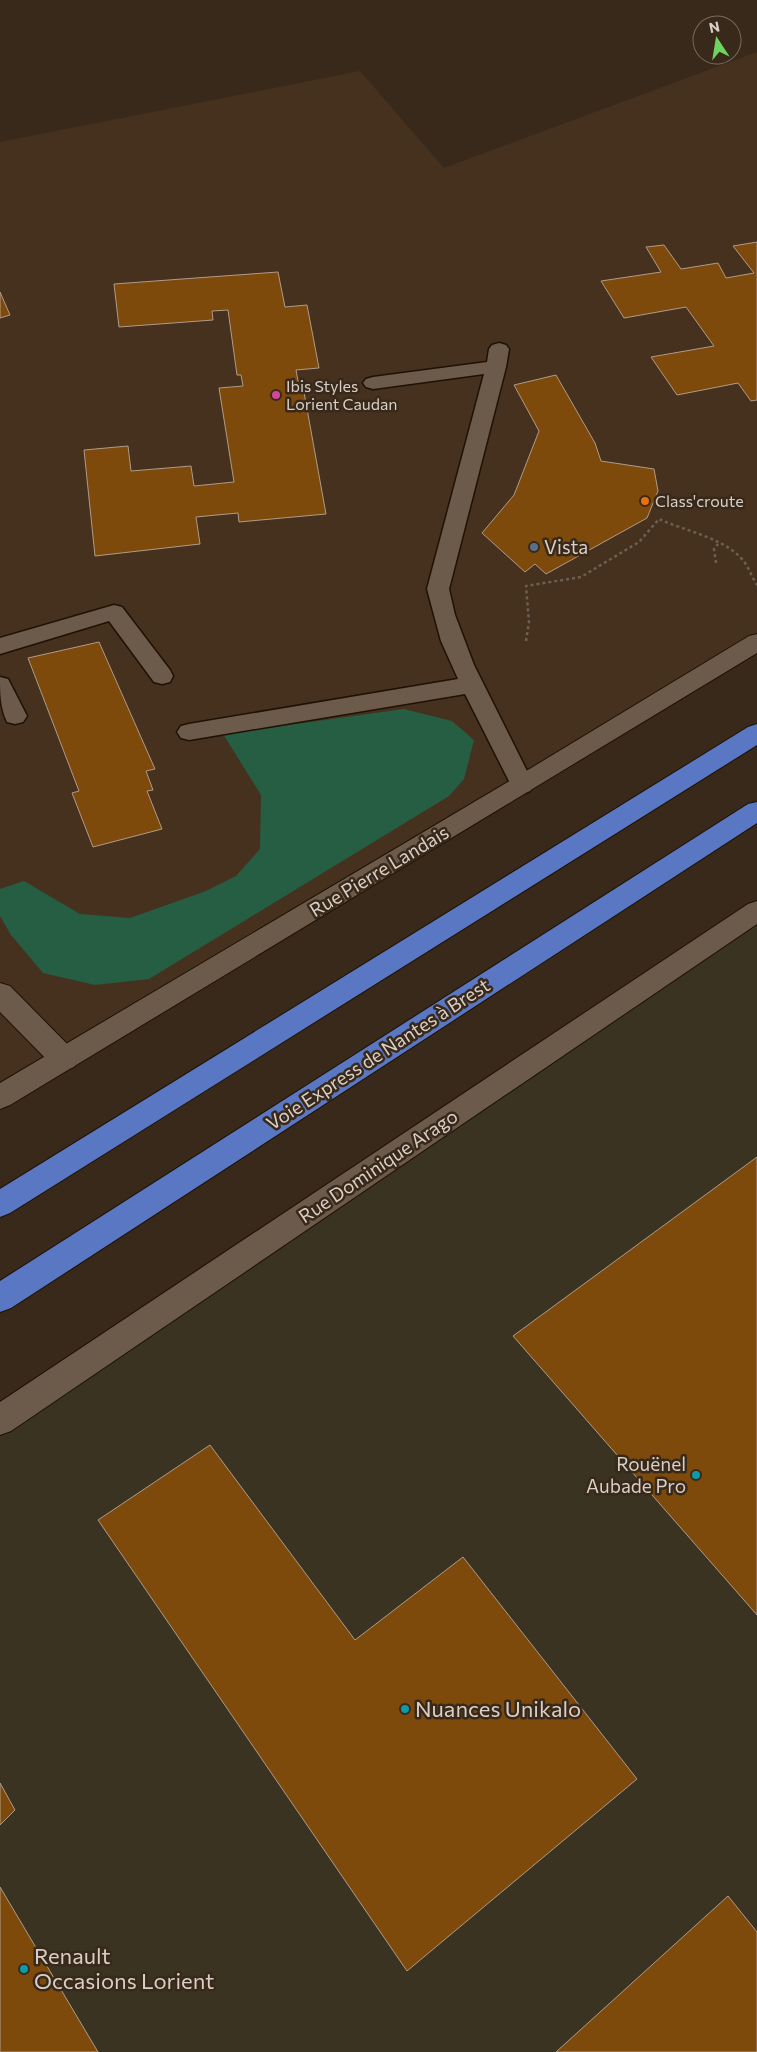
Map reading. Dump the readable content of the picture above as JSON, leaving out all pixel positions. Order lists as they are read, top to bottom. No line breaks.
{"streets":{"highway":["Voie Express de Nantes à Brest"],"street":["Rue Pierre Landais","Rue Dominique Arago"]},"places":["Ibis Styles Lorient Caudan","Class'croute","Vista","Rouënel Aubade Pro","Nuances Unikalo","Renault Occasions Lorient"],"north":"top"}
